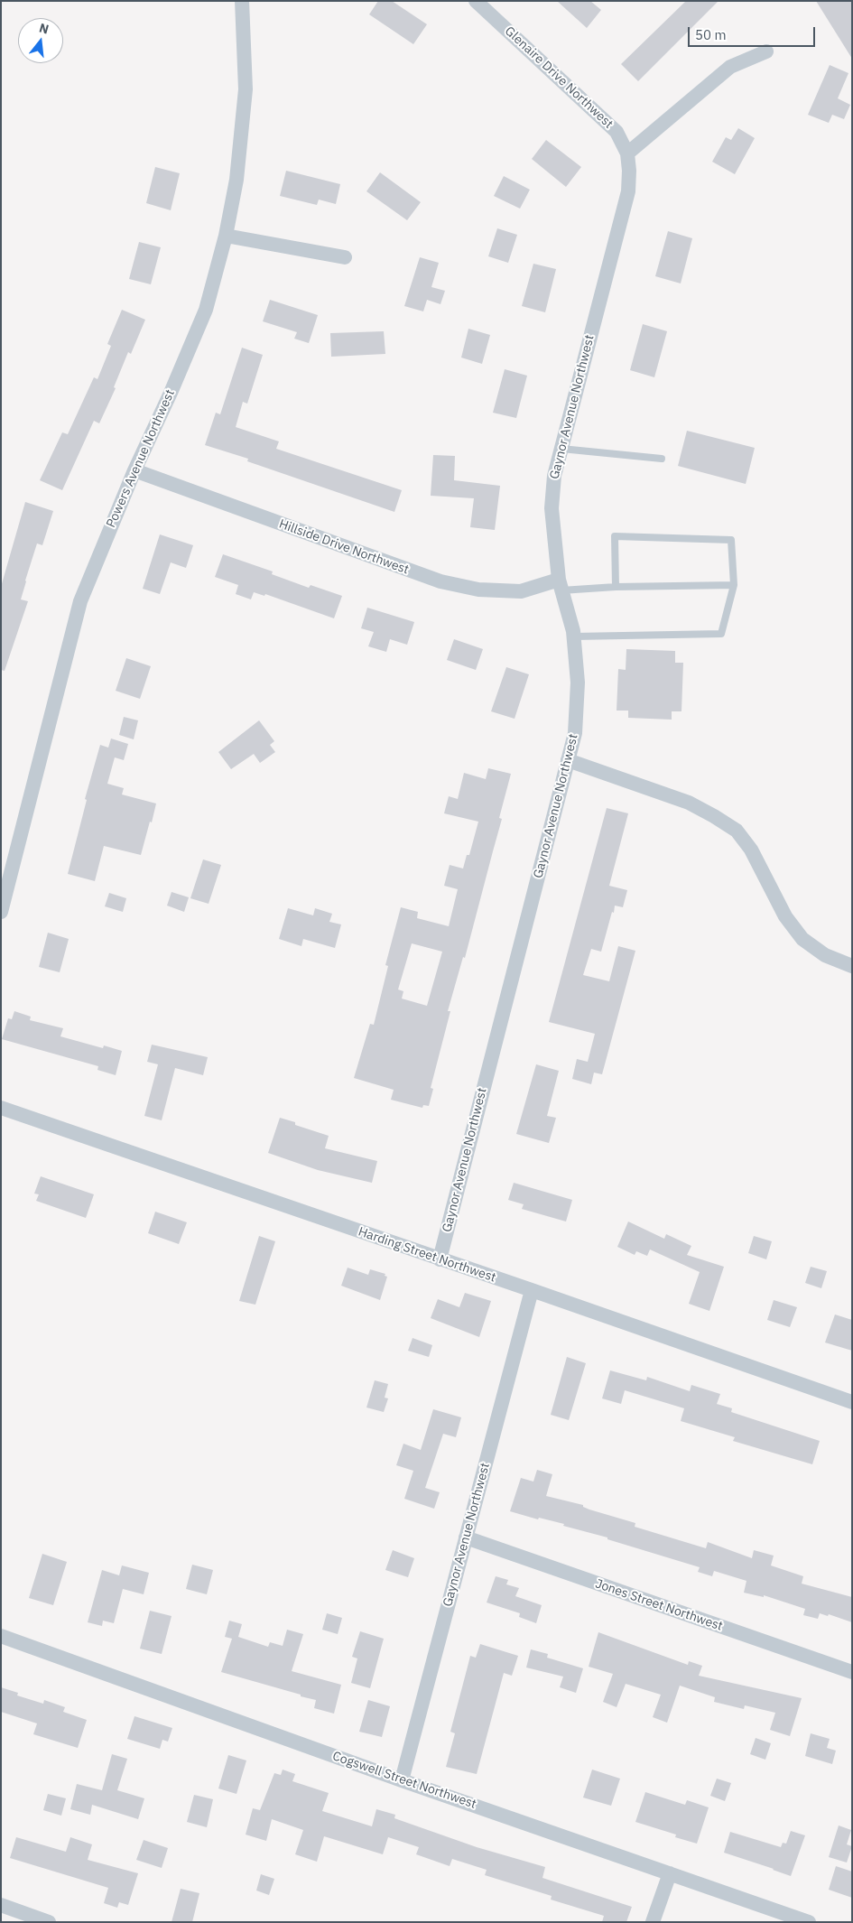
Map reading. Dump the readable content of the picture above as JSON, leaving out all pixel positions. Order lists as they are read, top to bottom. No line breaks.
{"streets":{"street":["Glenaire Drive Northwest","Gaynor Avenue Northwest","Powers Avenue Northwest","Hillside Drive Northwest","Harding Street Northwest","Jones Street Northwest","Cogswell Street Northwest"]},"crossings":[["Glenaire Drive Northwest","Gaynor Avenue Northwest"],["Gaynor Avenue Northwest","Hillside Drive Northwest"],["Gaynor Avenue Northwest","Harding Street Northwest"],["Gaynor Avenue Northwest","Jones Street Northwest"],["Gaynor Avenue Northwest","Cogswell Street Northwest"],["Powers Avenue Northwest","Hillside Drive Northwest"]],"scale_bar":"50 m","north":"top"}
